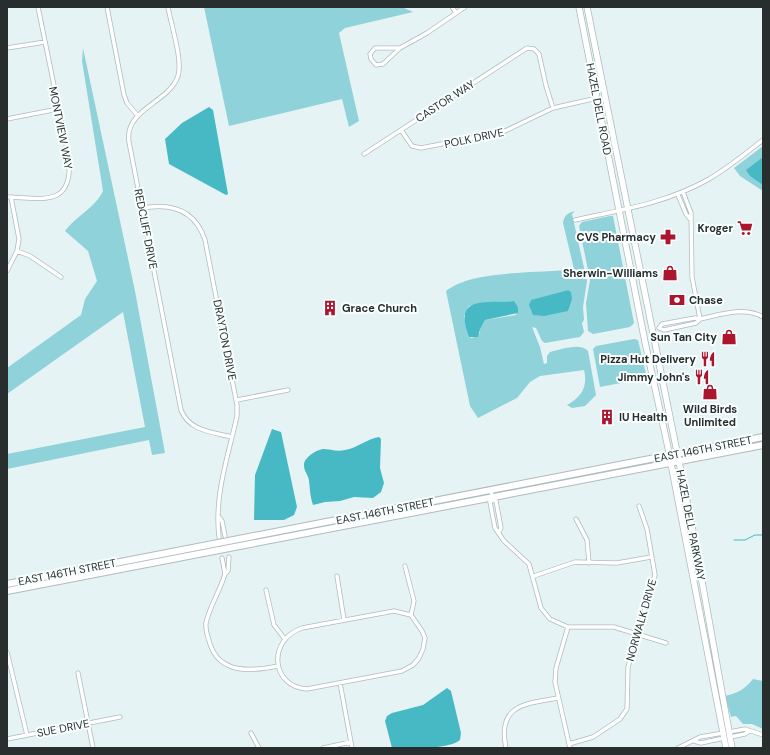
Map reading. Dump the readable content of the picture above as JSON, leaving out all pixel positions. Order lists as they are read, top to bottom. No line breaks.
{"streets":{"main road":["HAZEL DELL ROAD","EAST 146TH STREET","HAZEL DELL PARKWAY"],"street":["CASTOR WAY","MONTVIEW WAY","POLK DRIVE","REDCLIFF DRIVE","DRAYTON DRIVE","NORWALK DRIVE","SUE DRIVE"]},"crossings":[["CASTOR WAY","POLK DRIVE"],["HAZEL DELL ROAD","POLK DRIVE"],["HAZEL DELL ROAD","HAZEL DELL PARKWAY"],["REDCLIFF DRIVE","DRAYTON DRIVE"],["EAST 146TH STREET","HAZEL DELL PARKWAY"]],"places":{"supermarket":["Kroger"],"pharmacy":["CVS Pharmacy"],"shop":["Sherwin-Williams","Sun Tan City","Wild Birds Unlimited"],"bank":["Chase"],"building":["Grace Church","IU Health"],"restaurant":["Pizza Hut Delivery","Jimmy John's"]}}
